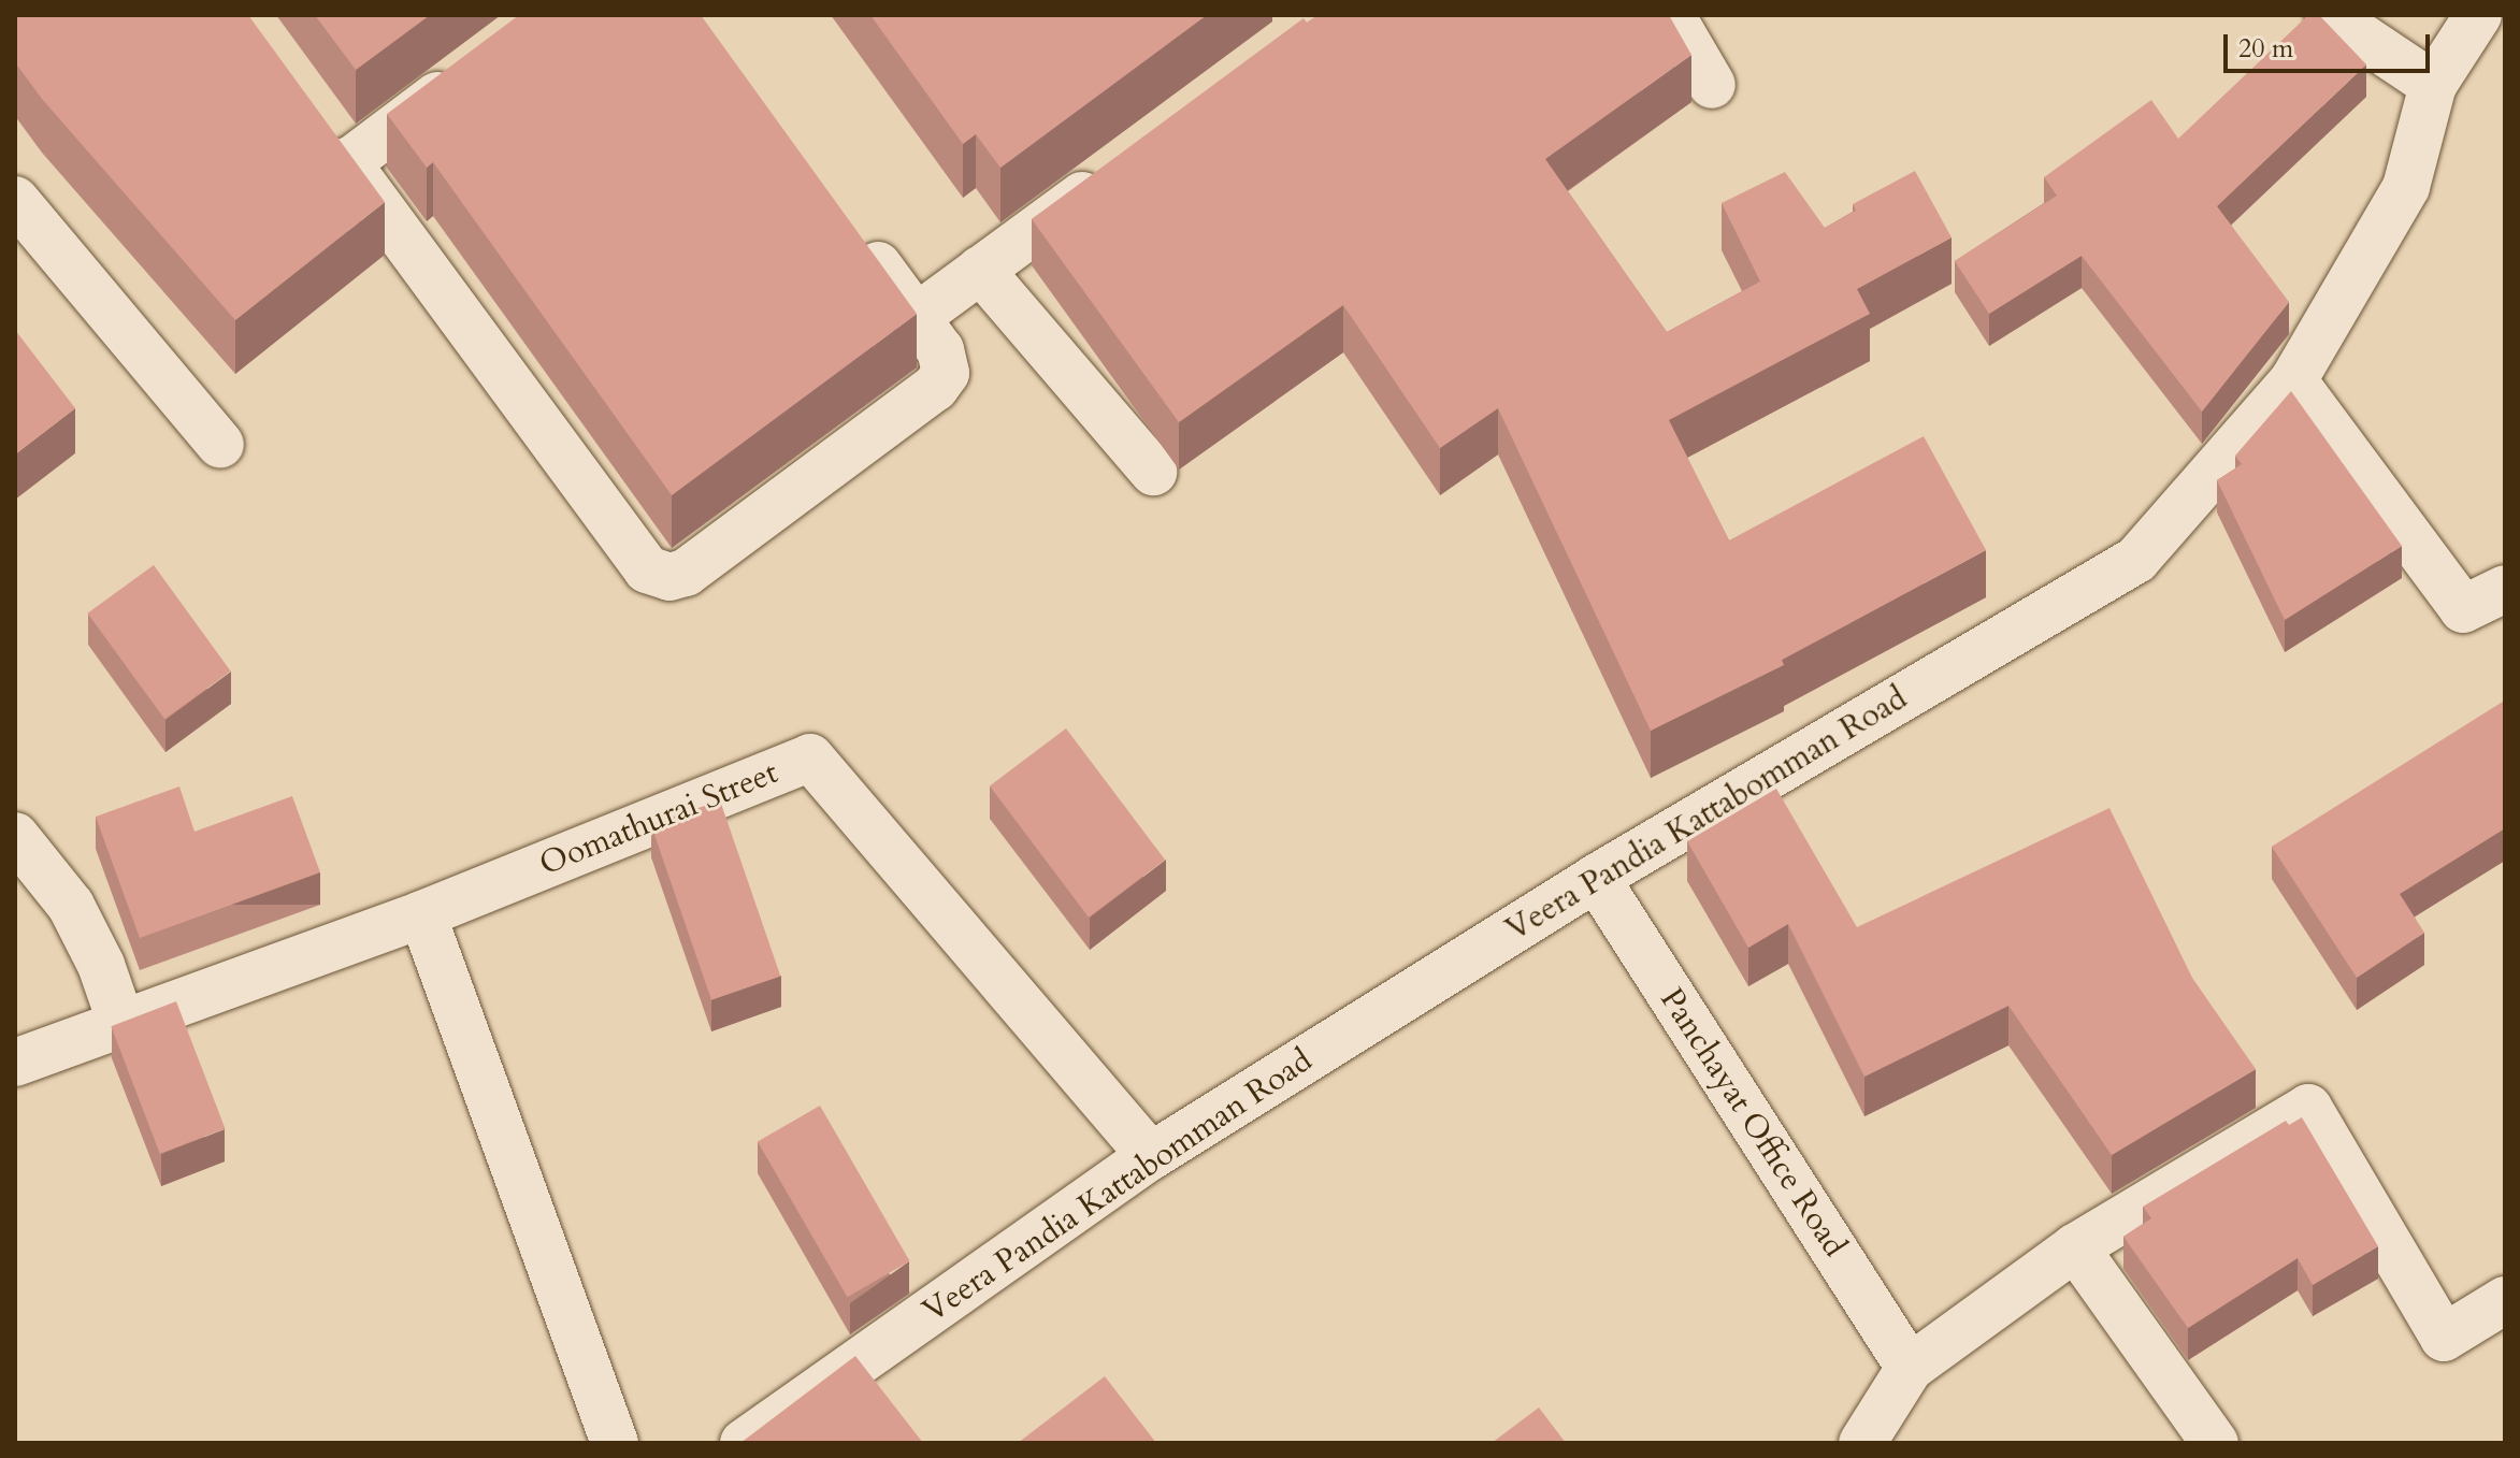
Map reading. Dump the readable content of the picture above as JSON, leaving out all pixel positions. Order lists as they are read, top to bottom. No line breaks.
{"streets":{"street":["Veera Pandia Kattabomman Road","Oomathurai Street","Panchayat Office Road"]},"crossings":[["Veera Pandia Kattabomman Road","Oomathurai Street"],["Veera Pandia Kattabomman Road","Panchayat Office Road"]],"scale_bar":"20 m"}
